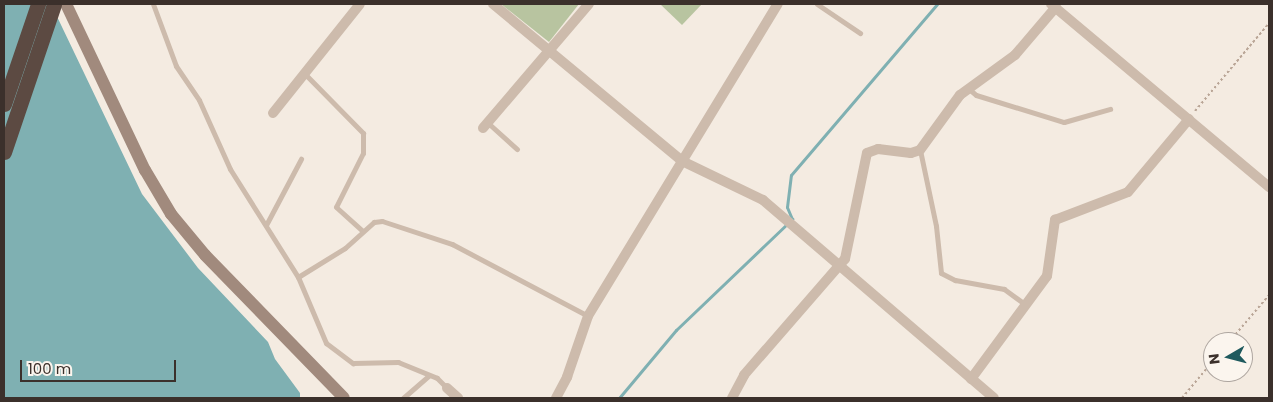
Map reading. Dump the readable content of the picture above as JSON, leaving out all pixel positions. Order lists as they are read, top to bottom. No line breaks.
{"scale_bar":"100 m","north":"left"}
